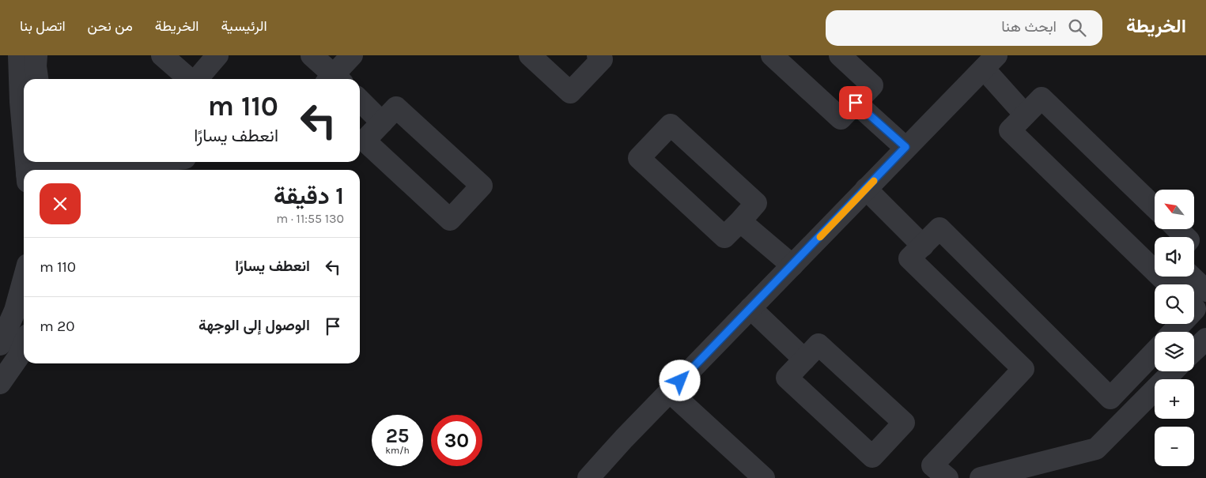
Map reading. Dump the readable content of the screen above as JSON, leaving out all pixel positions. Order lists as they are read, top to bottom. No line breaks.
{"north":"top left","page":{"header":"الخريطة","search":"ابحث هنا","nav":["الرئيسية","الخريطة","من نحن","اتصل بنا"],"turn":["110 m","انعطف يسارًا"],"heading":["1 دقيقة","130 m · 11:55"],"map_buttons":["+","−"],"list":[{"name":"انعطف يسارًا","value":"110 m"},{"name":"الوصول إلى الوجهة","value":"20 m"}],"speed":"25 km/h","limit":"30"}}
